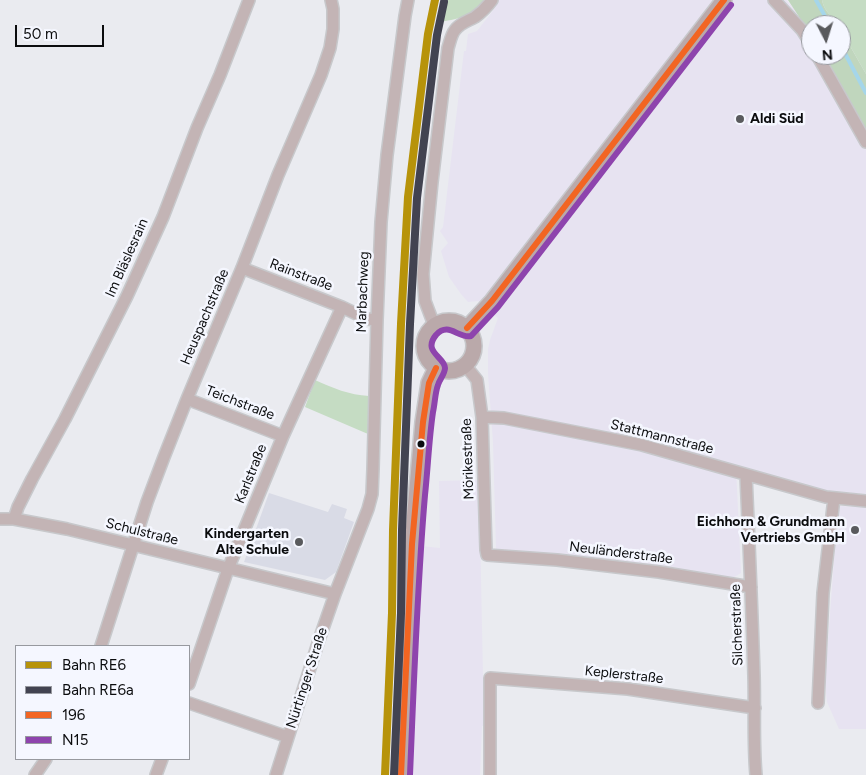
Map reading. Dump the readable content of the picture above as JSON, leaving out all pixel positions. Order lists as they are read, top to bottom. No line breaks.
{"streets":{"street":["Im Bläslesrain","Rainstraße","Marbachweg","Heuspachstraße","Teichstraße","Stattmannstraße","Mörikestraße","Karlstraße","Schulstraße","Neuländerstraße","Silcherstraße","Keplerstraße","Nürtinger Straße"]},"crossings":[["Im Bläslesrain","Schulstraße"],["Rainstraße","Marbachweg"],["Rainstraße","Heuspachstraße"],["Rainstraße","Karlstraße"],["Marbachweg","Nürtinger Straße"],["Heuspachstraße","Teichstraße"],["Heuspachstraße","Schulstraße"],["Teichstraße","Karlstraße"],["Stattmannstraße","Mörikestraße"],["Stattmannstraße","Silcherstraße"],["Mörikestraße","Neuländerstraße"],["Karlstraße","Schulstraße"],["Schulstraße","Nürtinger Straße"],["Neuländerstraße","Silcherstraße"],["Silcherstraße","Keplerstraße"]],"places":["Aldi Süd","Eichhorn & Grundmann Vertriebs GmbH","Kindergarten Alte Schule"],"lines":["rail line RE6","transit line 196","rail line RE6a","transit line N15"],"legend":["Bahn RE6","Bahn RE6a","196","N15"],"scale_bar":"50 m","north":"bottom"}
